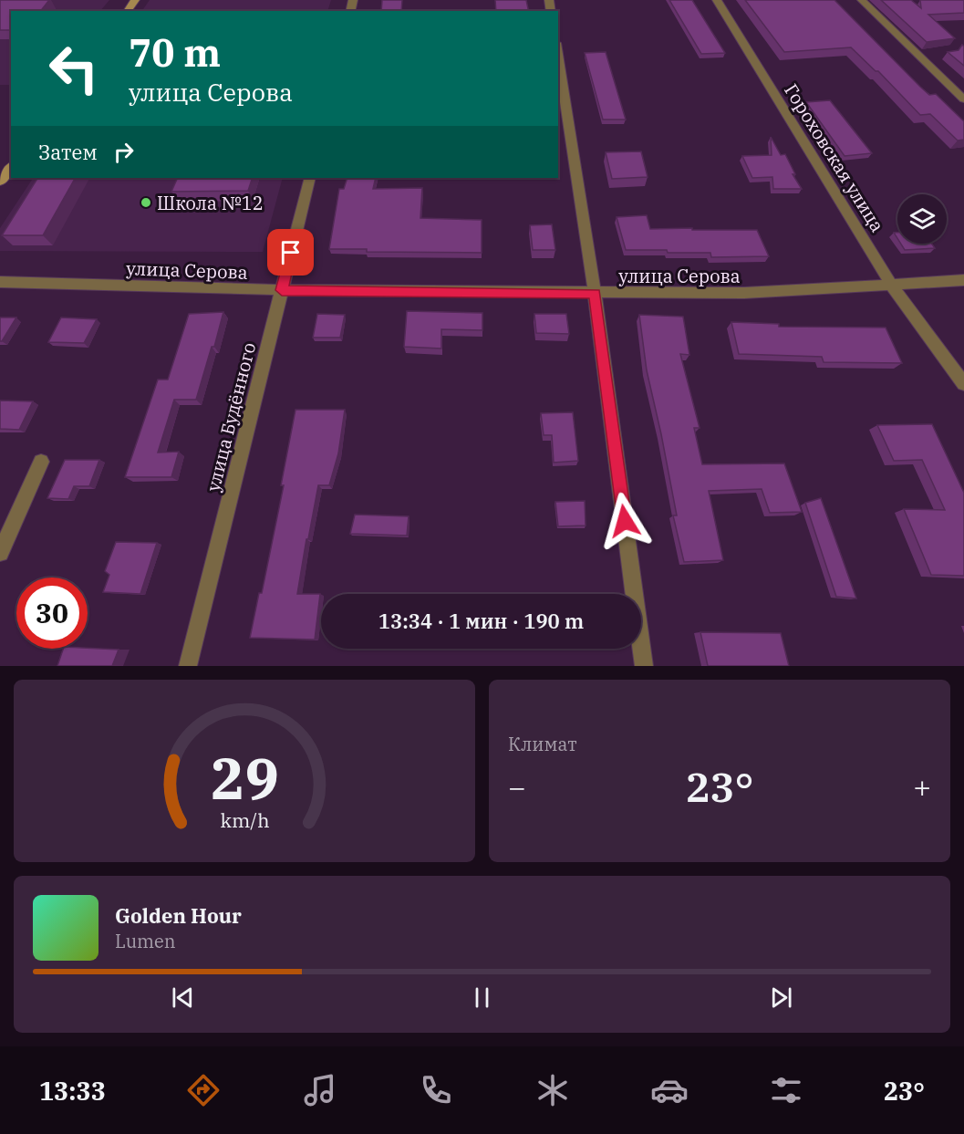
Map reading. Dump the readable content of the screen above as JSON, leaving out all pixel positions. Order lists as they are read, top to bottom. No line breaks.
{"streets":{"street":["Гороховская улица","улица Серова","улица Будённого"]},"crossings":[["Гороховская улица","улица Серова"],["улица Серова","улица Будённого"]],"places":["Школа №12"],"page":{"turn":["70 m","улица Серова"],"then":"Затем","limit":"30","trip":"13:34 · 1 мин · 190 m","tile":"Климат","heat":["−","23°","+"],"song":["Golden Hour","Lumen"],"tabs":["13:33","23°"],"gauge":["29","km/h"]}}
